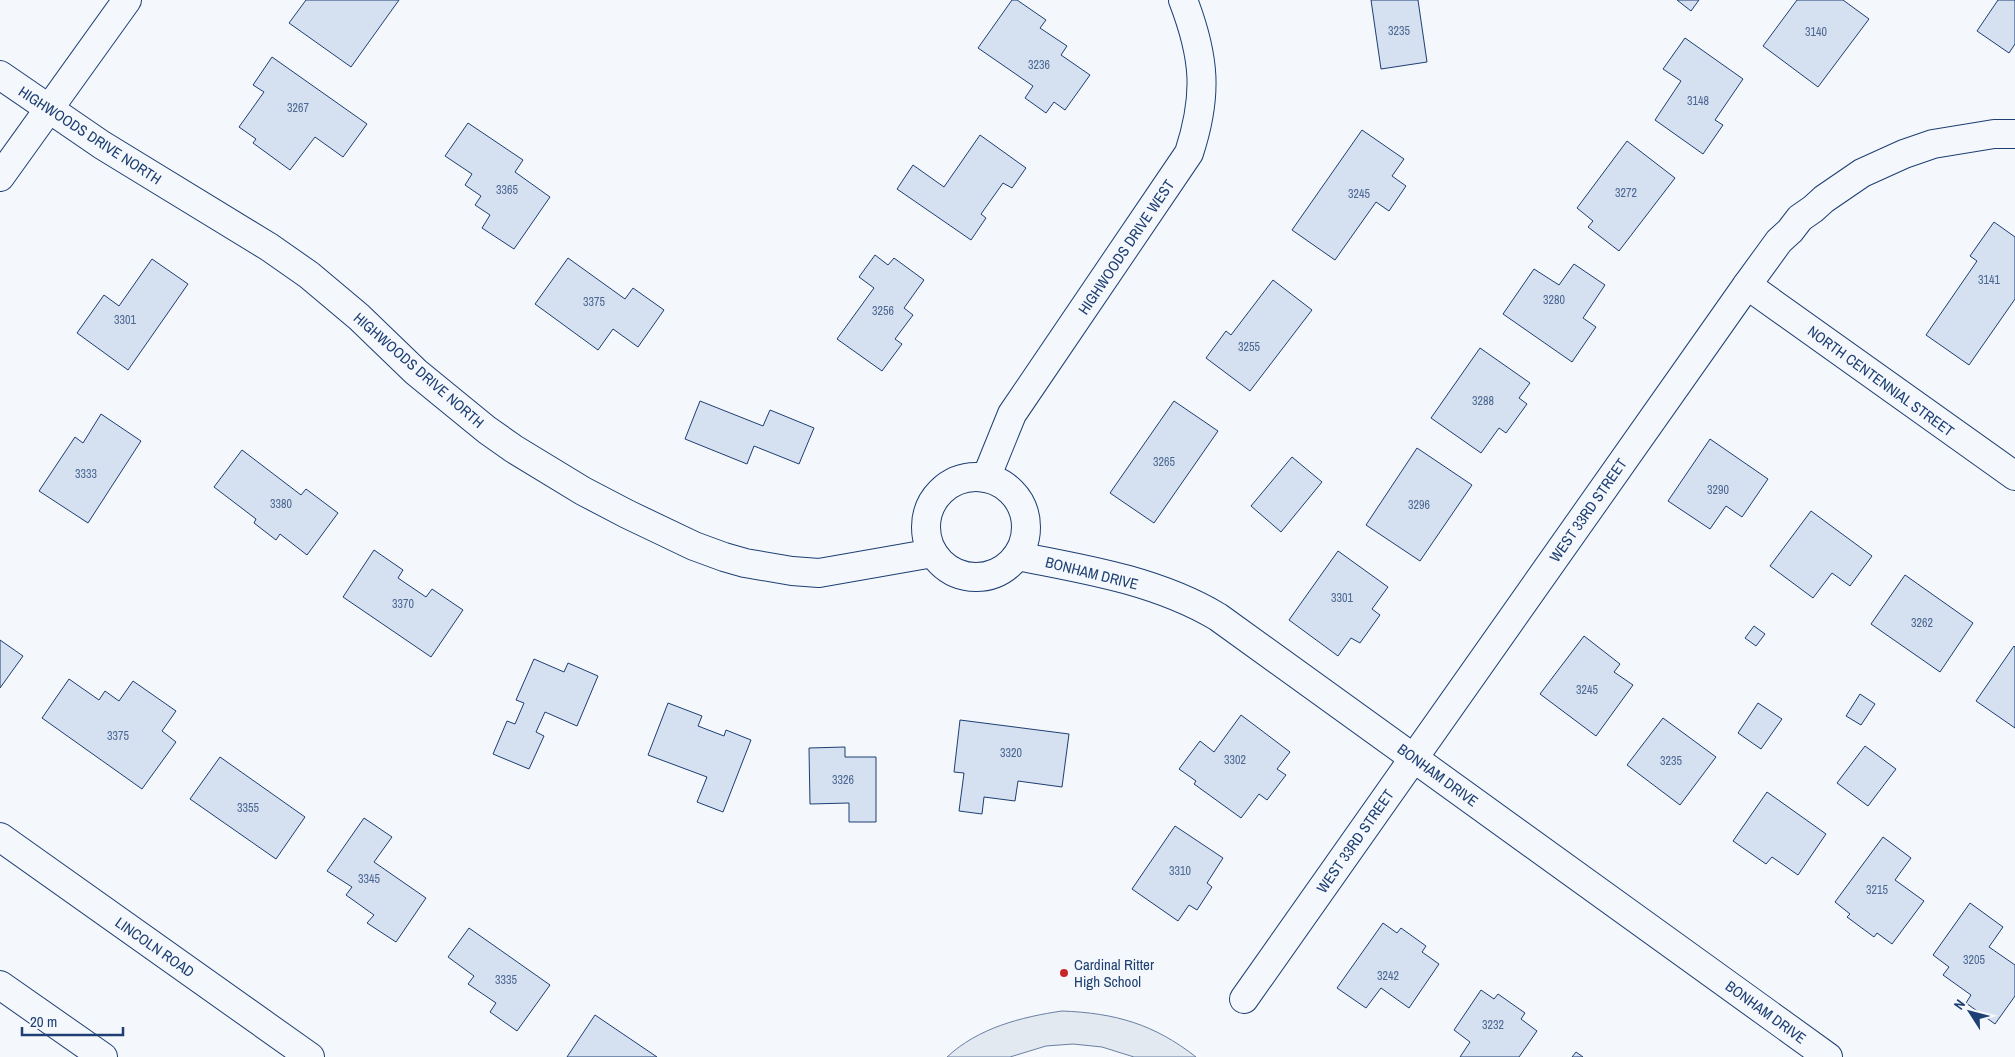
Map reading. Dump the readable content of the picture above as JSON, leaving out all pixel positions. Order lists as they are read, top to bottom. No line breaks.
{"streets":{"street":["HIGHWOODS DRIVE NORTH","HIGHWOODS DRIVE WEST","NORTH CENTENNIAL STREET","WEST 33RD STREET","BONHAM DRIVE","LINCOLN ROAD"]},"crossings":[["HIGHWOODS DRIVE NORTH","HIGHWOODS DRIVE WEST"],["HIGHWOODS DRIVE NORTH","BONHAM DRIVE"],["HIGHWOODS DRIVE WEST","BONHAM DRIVE"],["NORTH CENTENNIAL STREET","WEST 33RD STREET"],["WEST 33RD STREET","BONHAM DRIVE"]],"places":["Cardinal Ritter High School"],"house_numbers":["3235","3140","3236","3148","3267","3365","3272","3245","3141","3280","3375","3256","3301","3255","3288","3265","3333","3290","3380","3296","3301","3370","3262","3245","3375","3320","3302","3235","3326","3355","3310","3345","3215","3205","3242","3335","3232"],"scale_bar":"20 m","north":"top left"}
